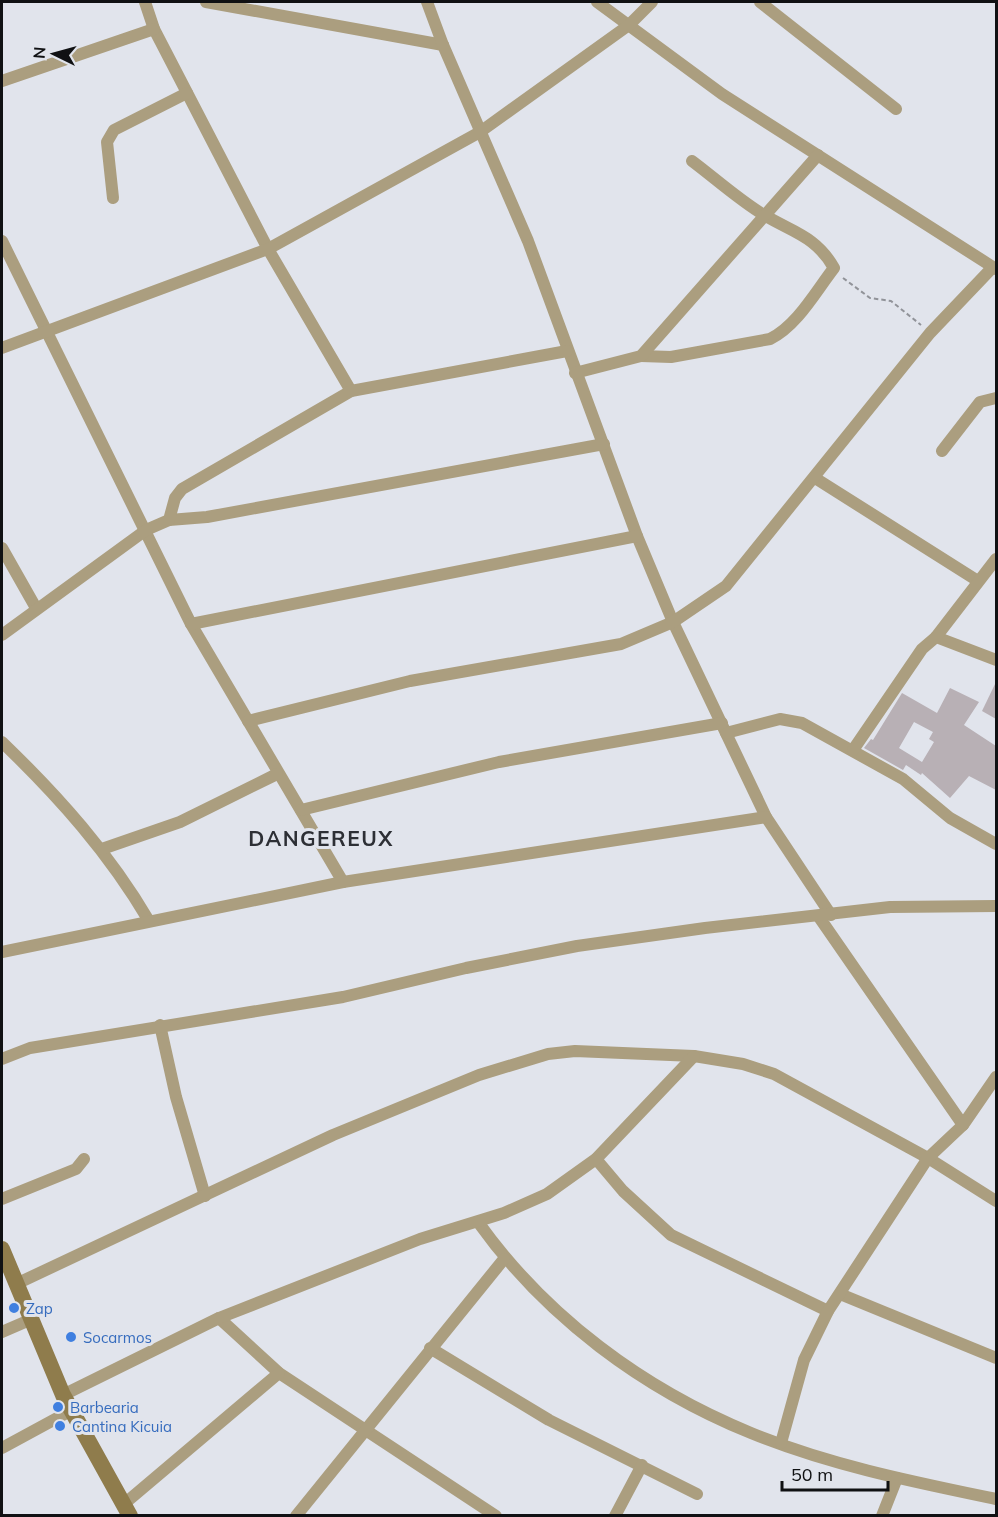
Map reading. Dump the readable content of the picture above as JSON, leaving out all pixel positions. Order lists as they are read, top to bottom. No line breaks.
{"districts":["DANGEREUX"],"places":["Zap","Socarmos","Barbearia","Cantina Kicuia"],"scale_bar":"50 m","north":"left"}
